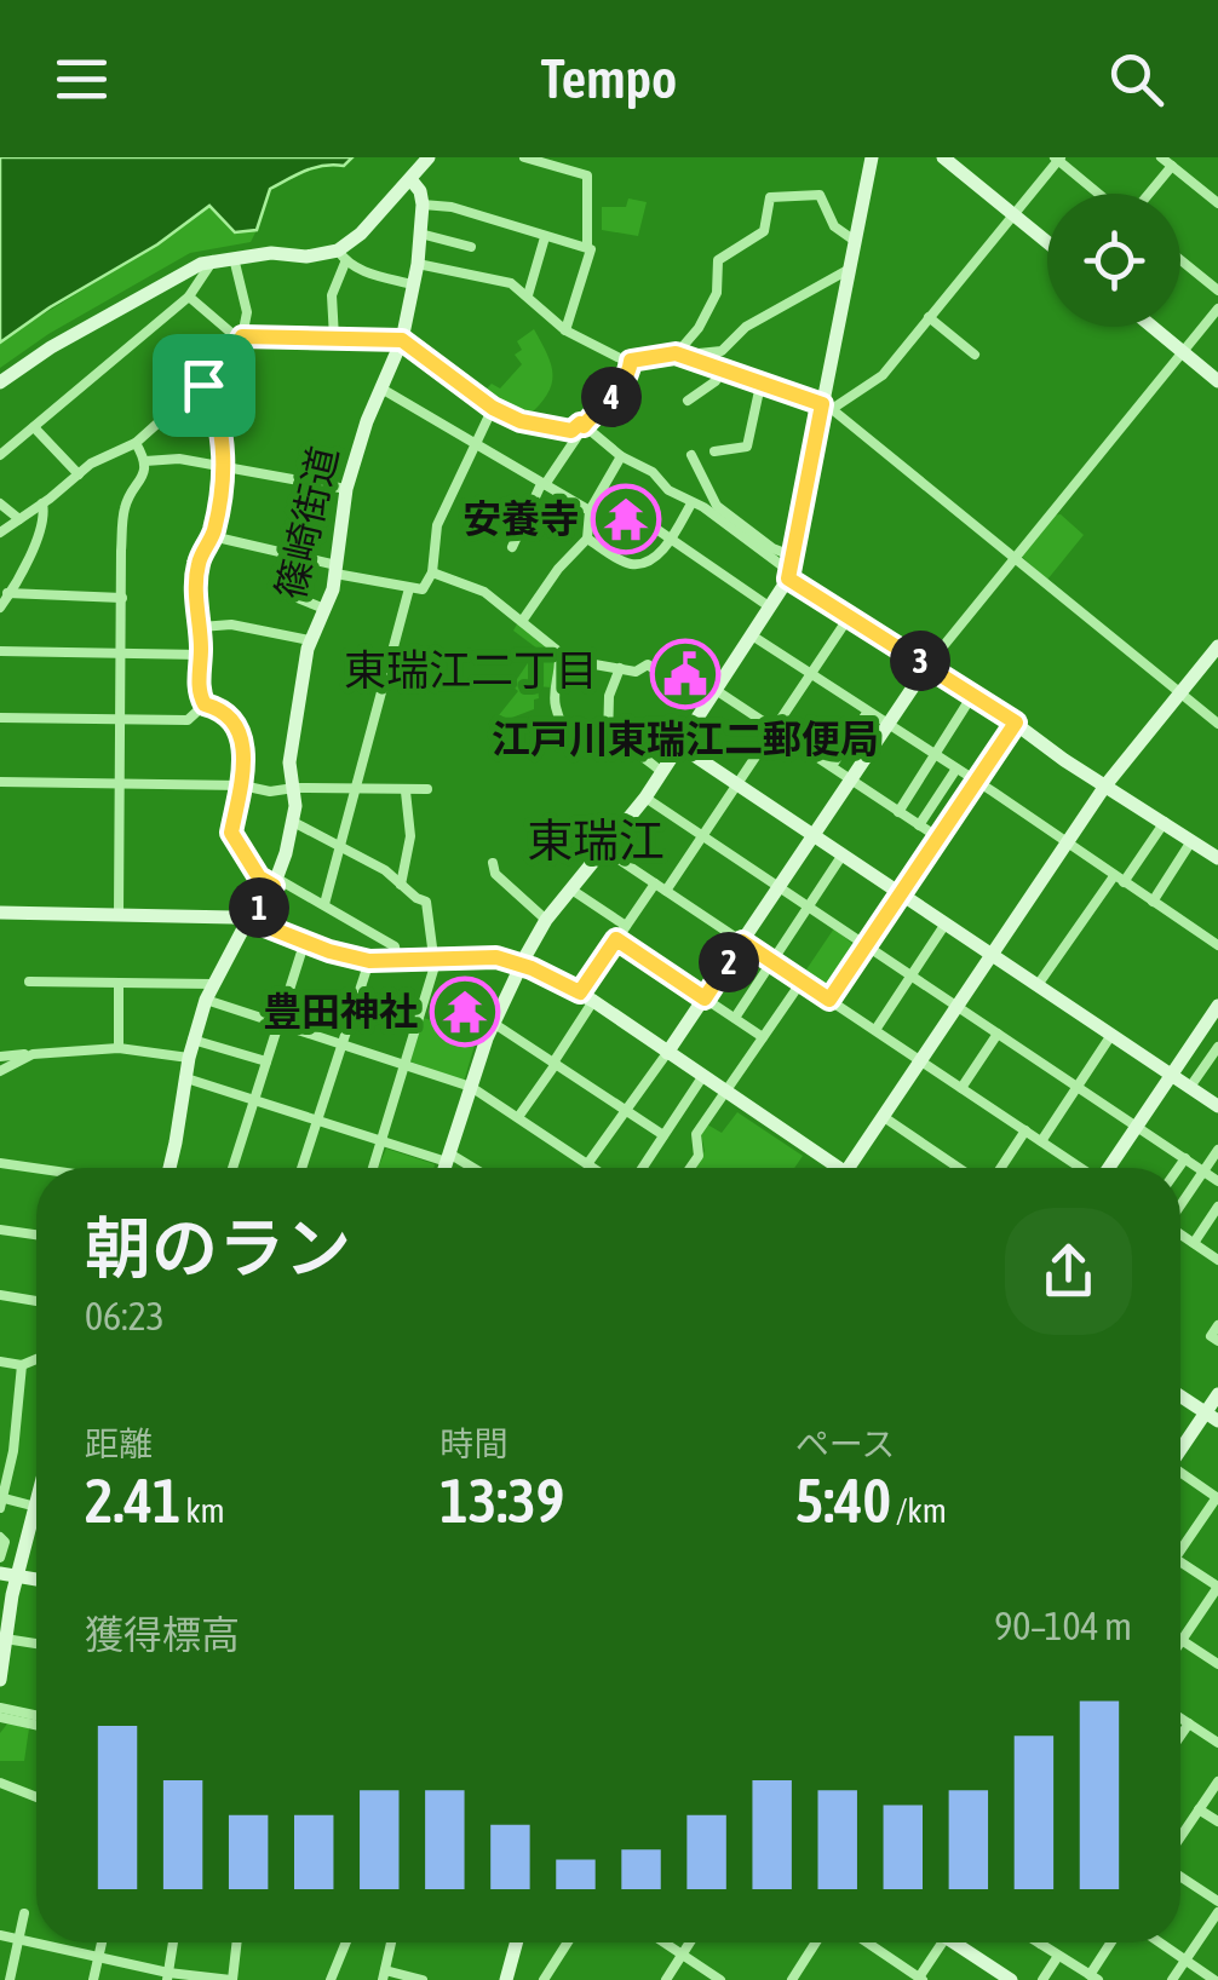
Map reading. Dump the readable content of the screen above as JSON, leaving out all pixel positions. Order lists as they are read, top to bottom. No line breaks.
{"streets":{"street":["篠崎街道"]},"districts":["東瑞江二丁目","東瑞江"],"places":{"temple":["安養寺","豊田神社"],"public building":["江戸川東瑞江二郵便局"]},"page":{"header":"Tempo","pins":["4","3","1","2"],"heading":["朝のラン","06:23"],"stats":[["距離","2.41 km"],["時間","13:39"],["ペース","5:40 /km"]],"chart":["獲得標高","90–104 m"]}}
